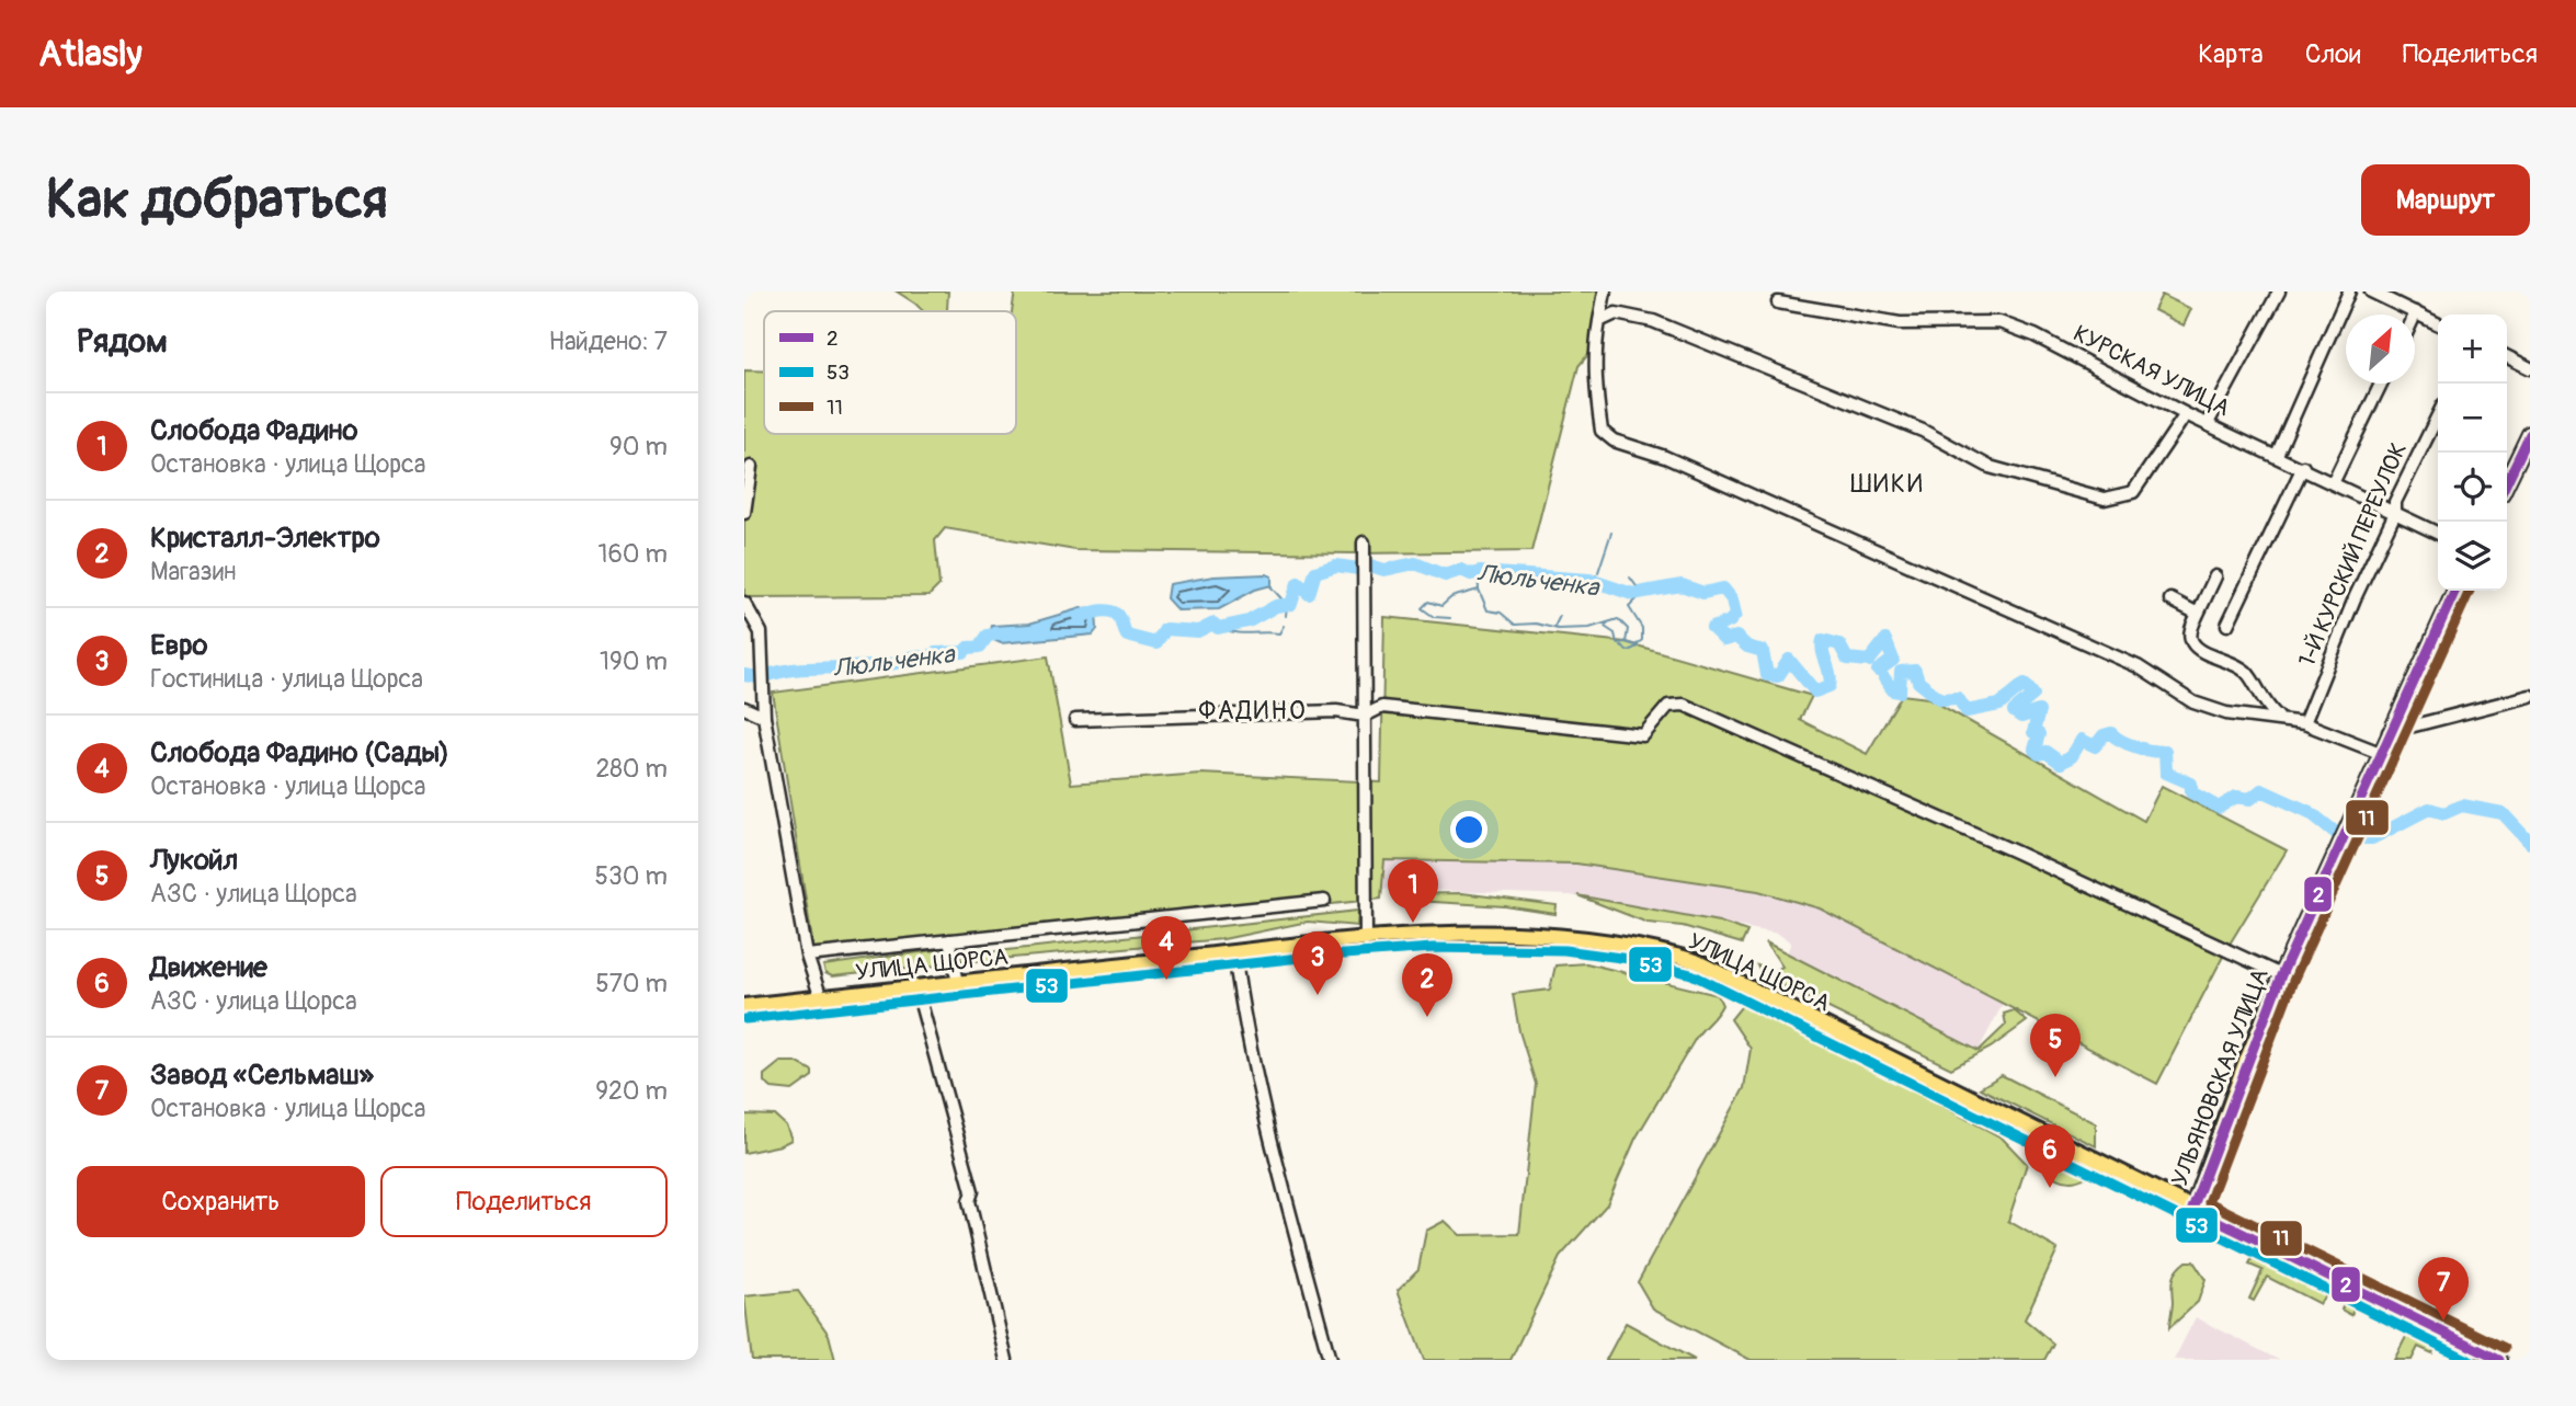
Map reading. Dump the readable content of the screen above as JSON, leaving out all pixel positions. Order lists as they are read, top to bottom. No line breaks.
{"streets":{"main road":["УЛИЦА ЩОРСА","УЛЬЯНОВСКАЯ УЛИЦА"],"street":["КУРСКАЯ УЛИЦА","1-Й КУРСКИЙ ПЕРЕУЛОК"]},"crossings":[["КУРСКАЯ УЛИЦА","1-Й КУРСКИЙ ПЕРЕУЛОК"],["УЛИЦА ЩОРСА","УЛЬЯНОВСКАЯ УЛИЦА"]],"districts":["ШИКИ","ФАДИНО"],"water":["Люльченка"],"lines":["transit line 2","transit line 11","transit line 53"],"legend":["2","53","11"],"north":"top right","page":{"header":"Atlasly","nav":["Карта","Слои","Поделиться"],"buttons":["Маршрут",["Сохранить","Поделиться"]],"title":"Как добраться","heading":["Рядом","Найдено: 7"],"map_buttons":["+","−"],"list":[{"mark":"1","name":"Слобода Фадино","note":"Остановка · улица Щорса","value":"90 m"},{"mark":"2","name":"Кристалл-Электро","note":"Магазин","value":"160 m"},{"mark":"3","name":"Евро","note":"Гостиница · улица Щорса","value":"190 m"},{"mark":"4","name":"Слобода Фадино (Сады)","note":"Остановка · улица Щорса","value":"280 m"},{"mark":"5","name":"Лукойл","note":"АЗС · улица Щорса","value":"530 m"},{"mark":"6","name":"Движение","note":"АЗС · улица Щорса","value":"570 m"},{"mark":"7","name":"Завод «Сельмаш»","note":"Остановка · улица Щорса","value":"920 m"}],"pins":["1","4","3","2","5","6","7"]}}
